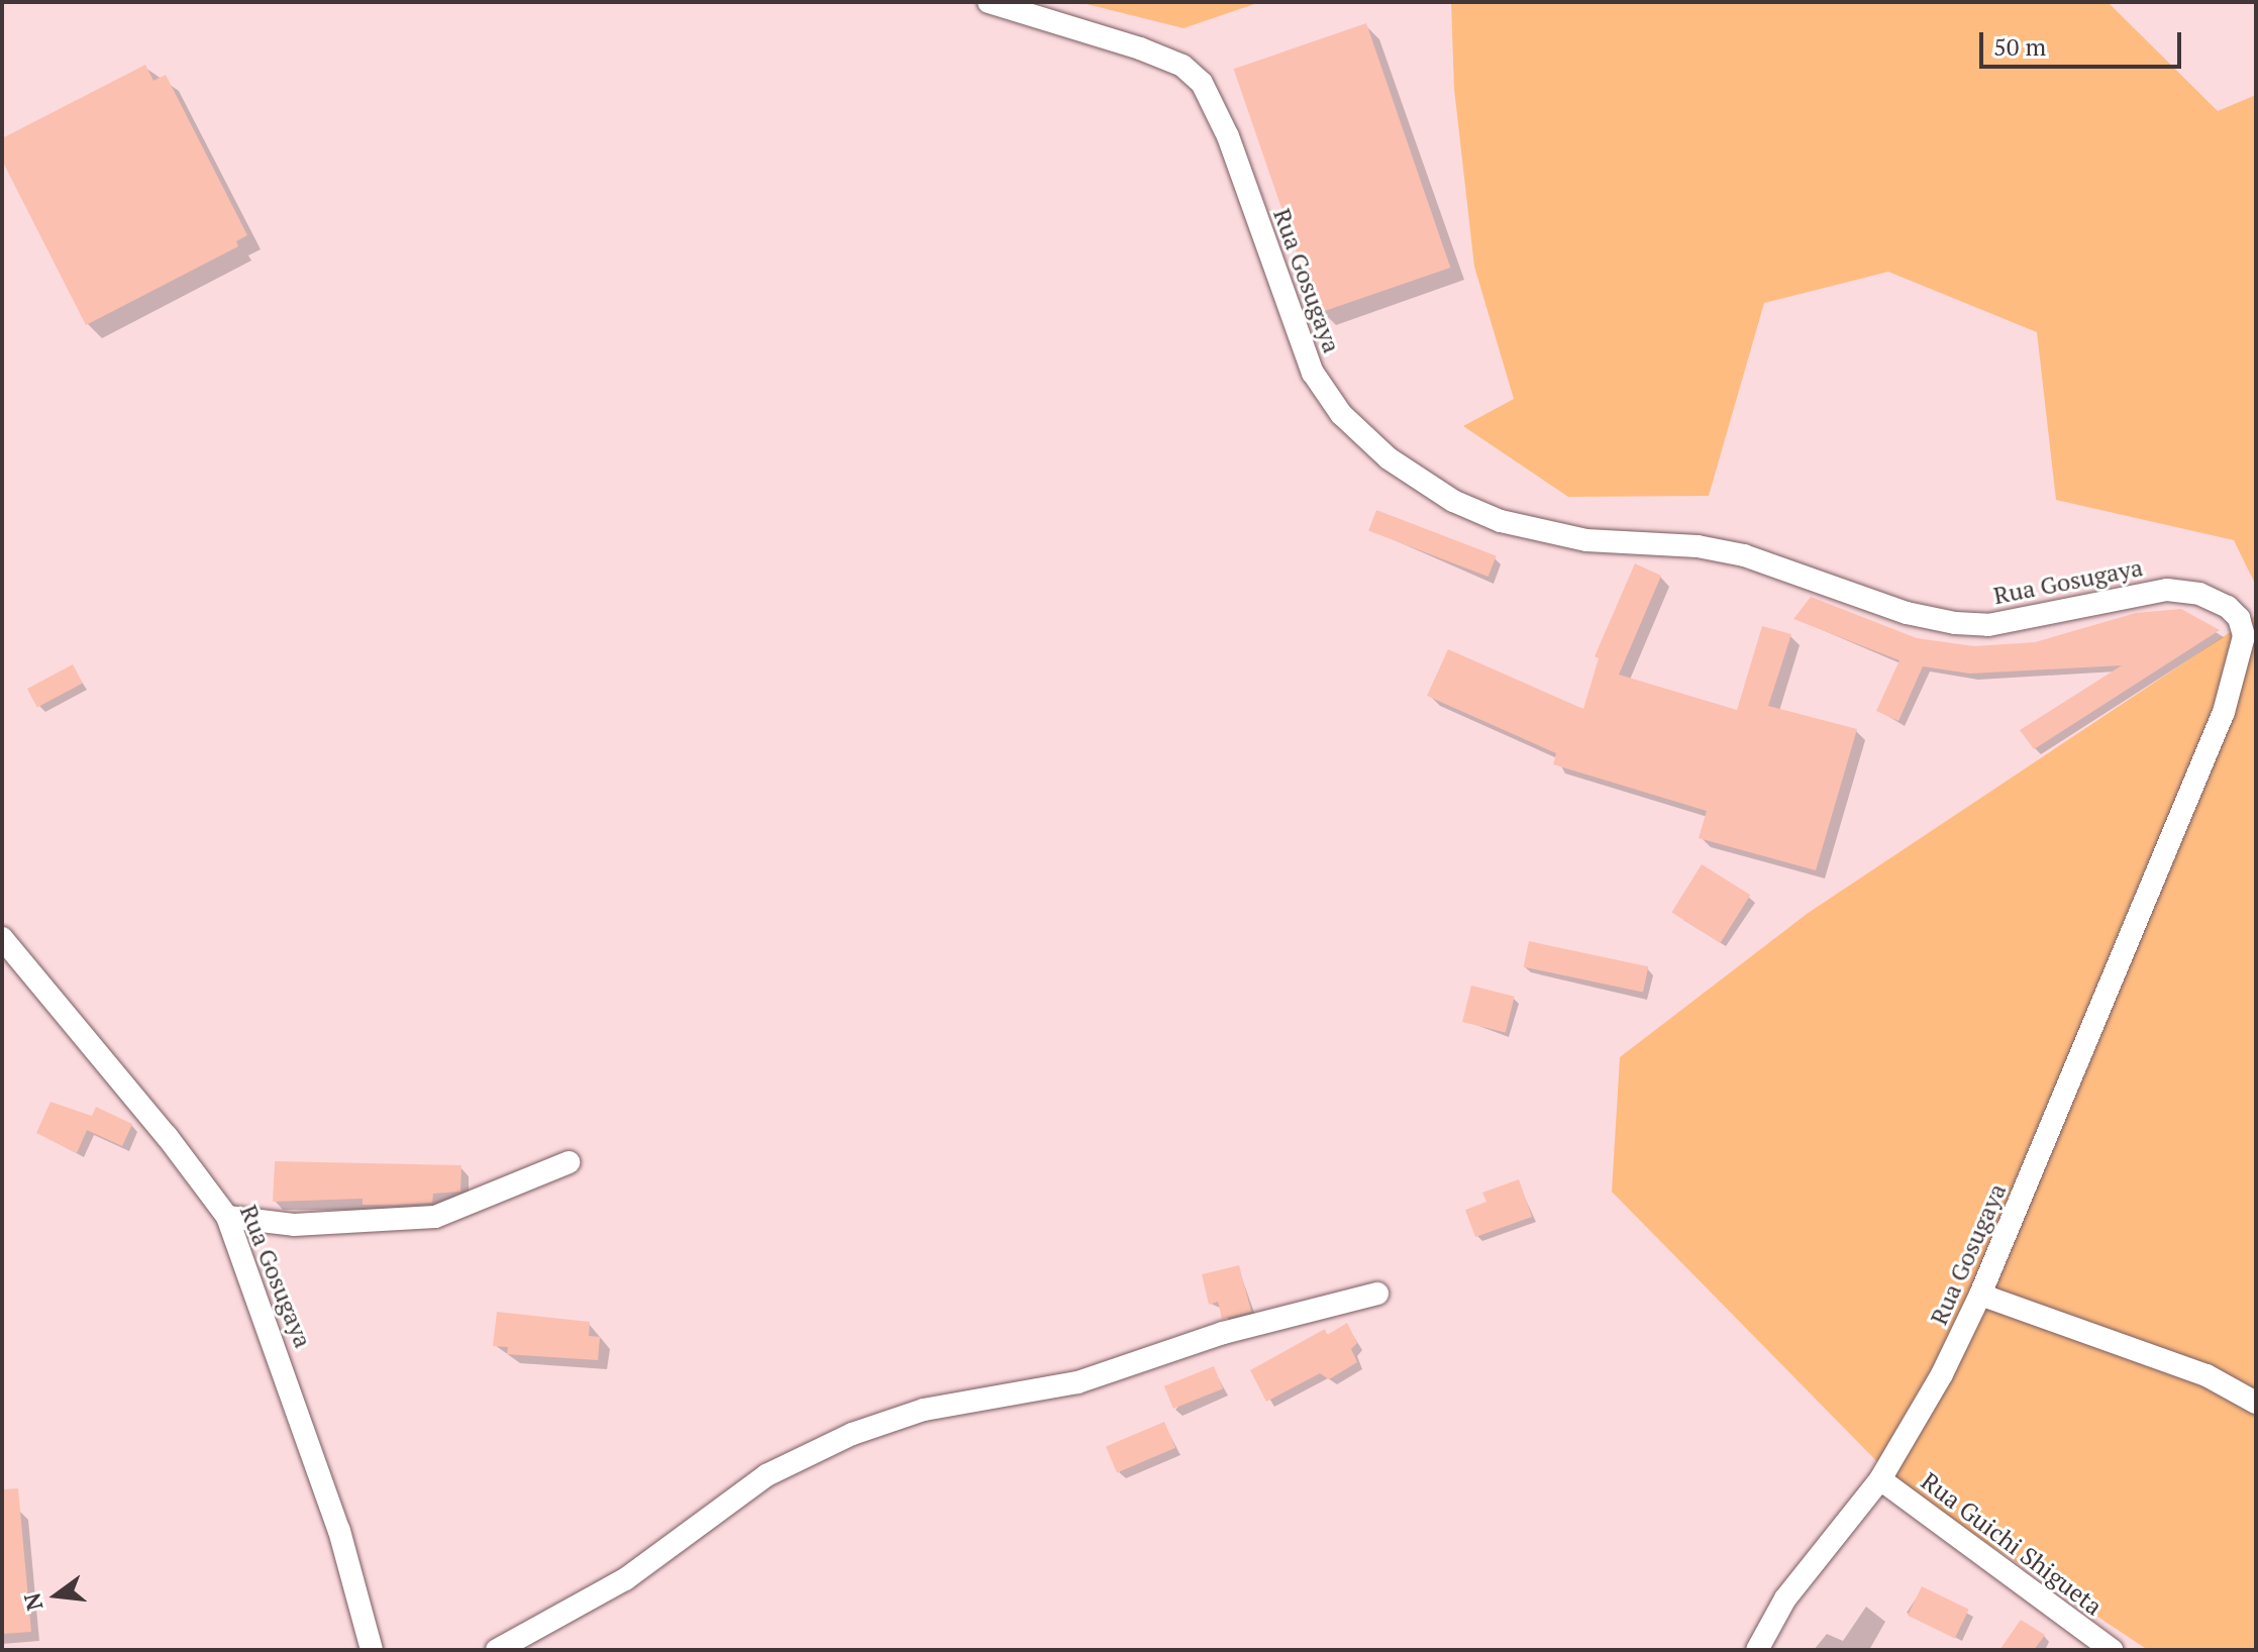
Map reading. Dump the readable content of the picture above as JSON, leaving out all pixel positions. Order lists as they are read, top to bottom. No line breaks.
{"streets":{"street":["Rua Gosugaya","Rua Guichi Shigueta"]},"crossings":[["Rua Gosugaya","Rua Guichi Shigueta"]],"scale_bar":"50 m","north":"left"}
